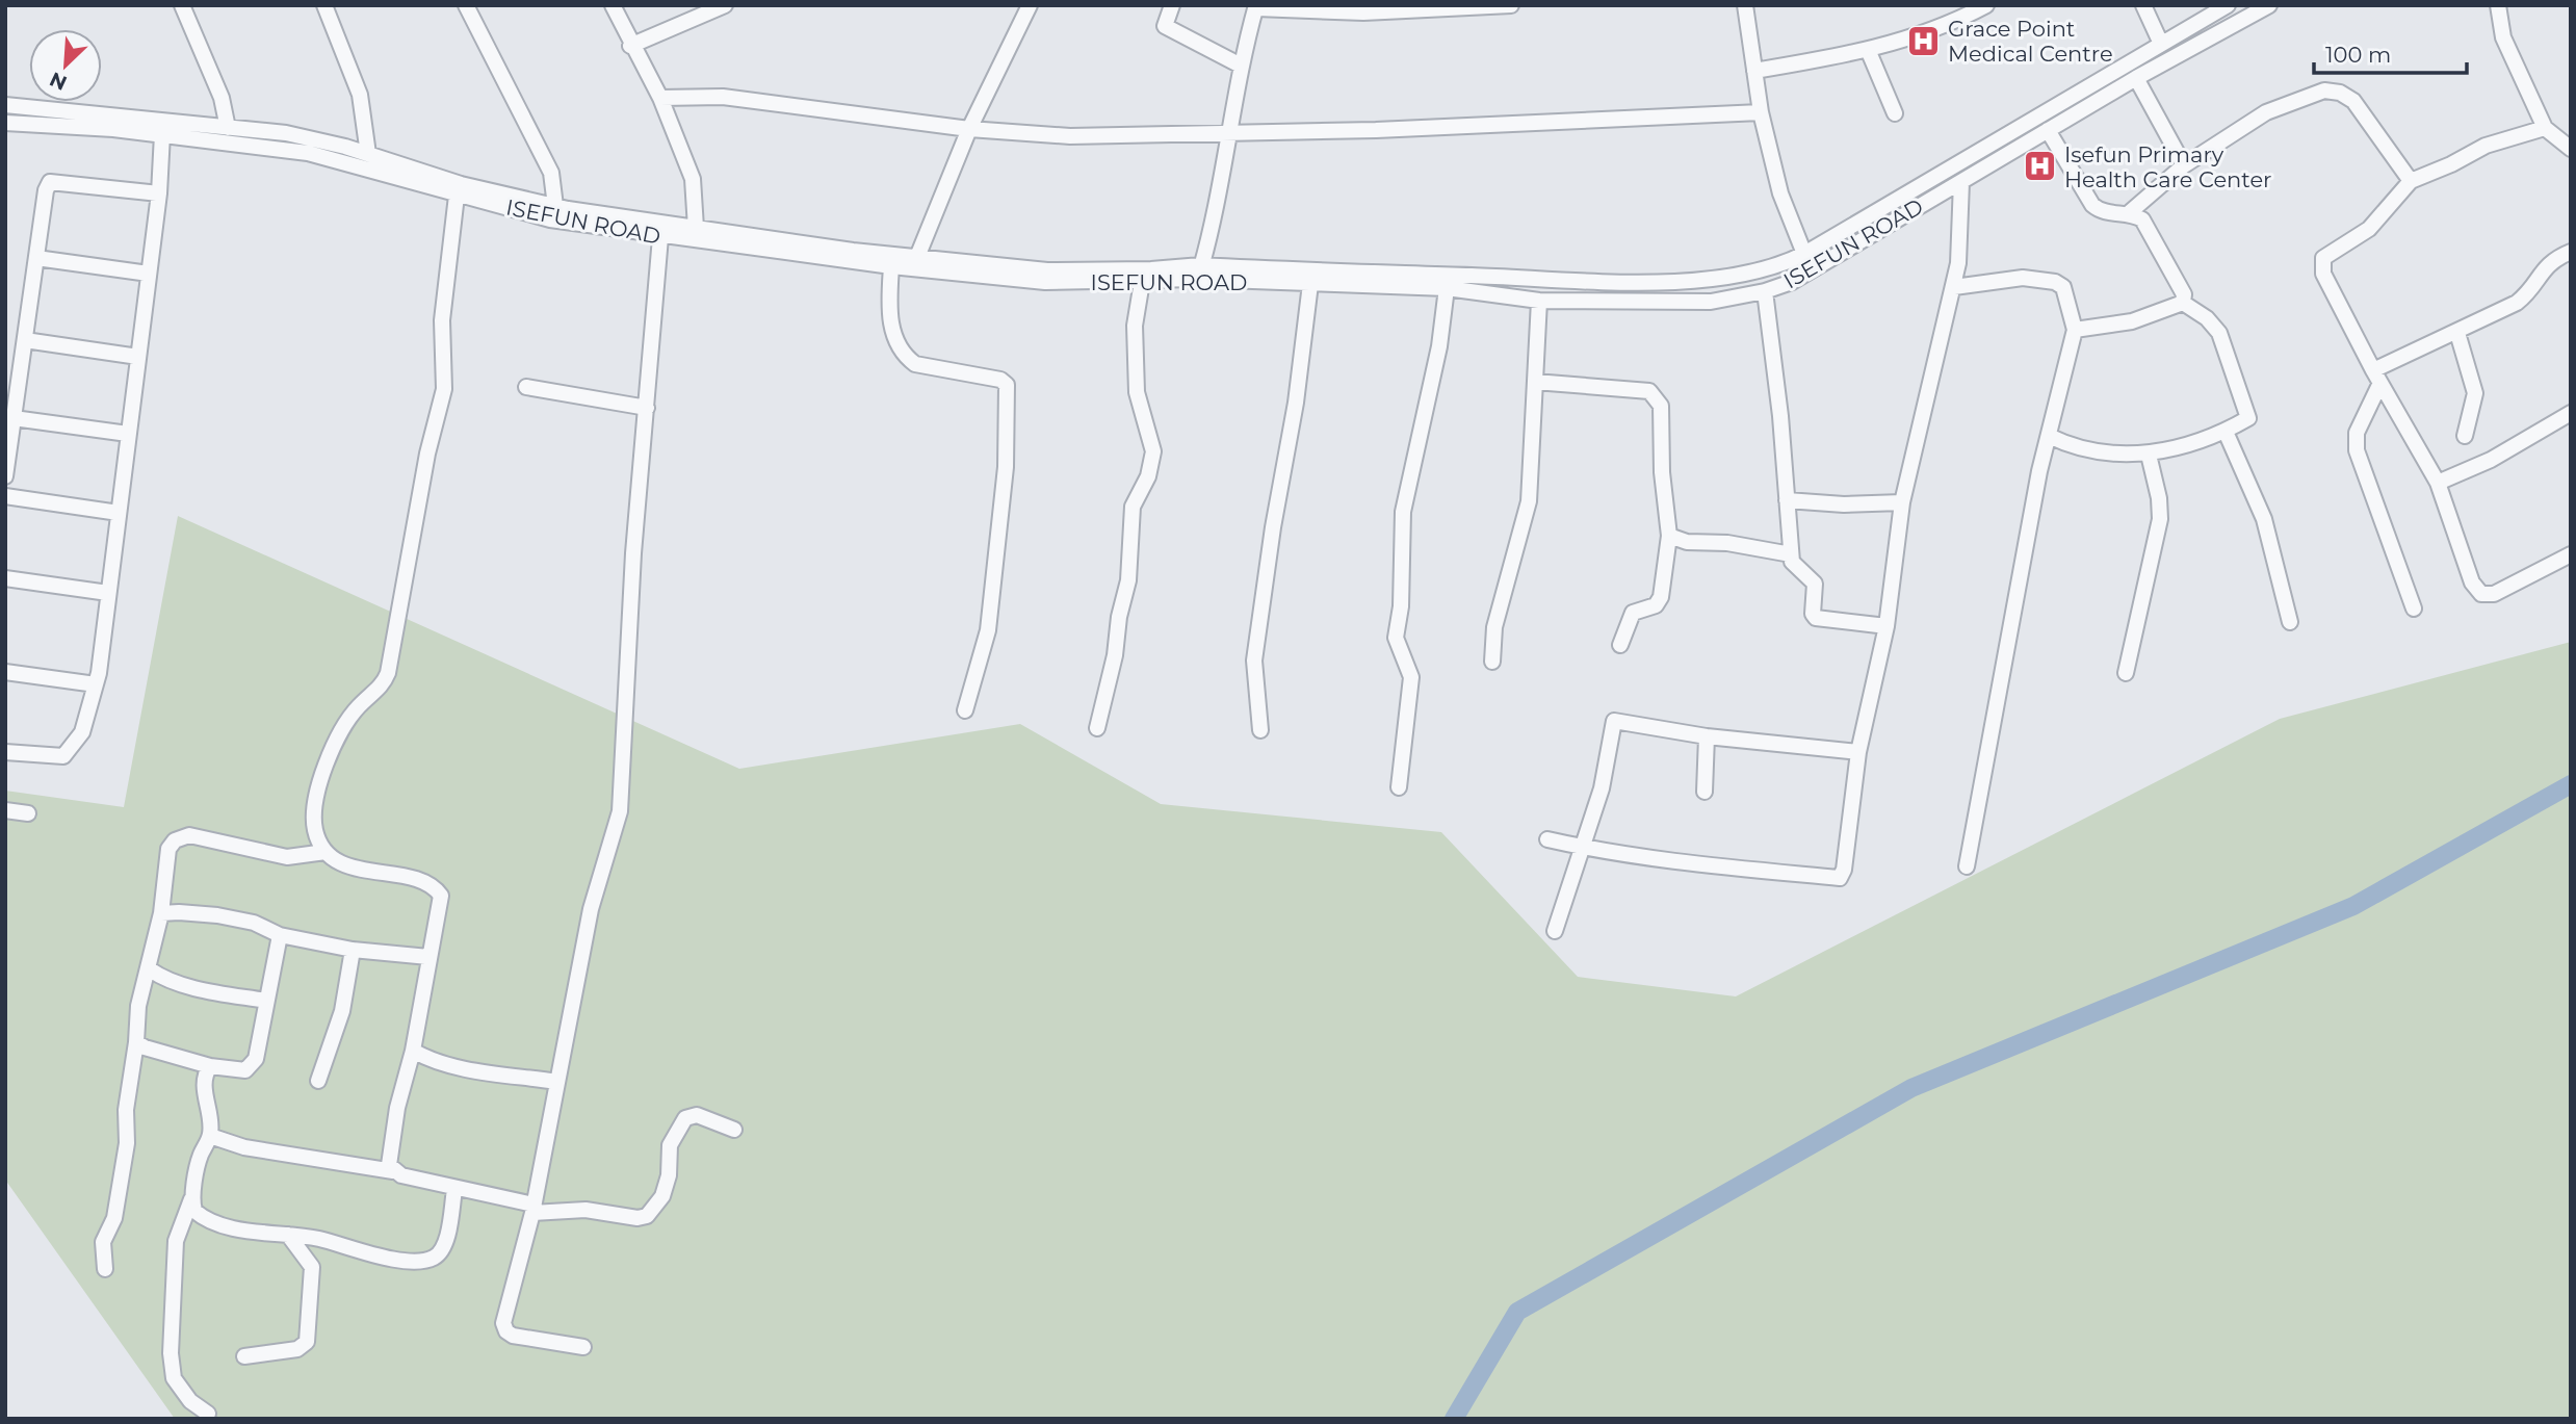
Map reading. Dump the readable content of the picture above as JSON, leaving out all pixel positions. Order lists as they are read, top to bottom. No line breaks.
{"streets":{"street":["ISEFUN ROAD"]},"places":{"hospital":["Grace Point Medical Centre","Isefun Primary Health Care Center"]},"scale_bar":"100 m","north":"bottom left"}
